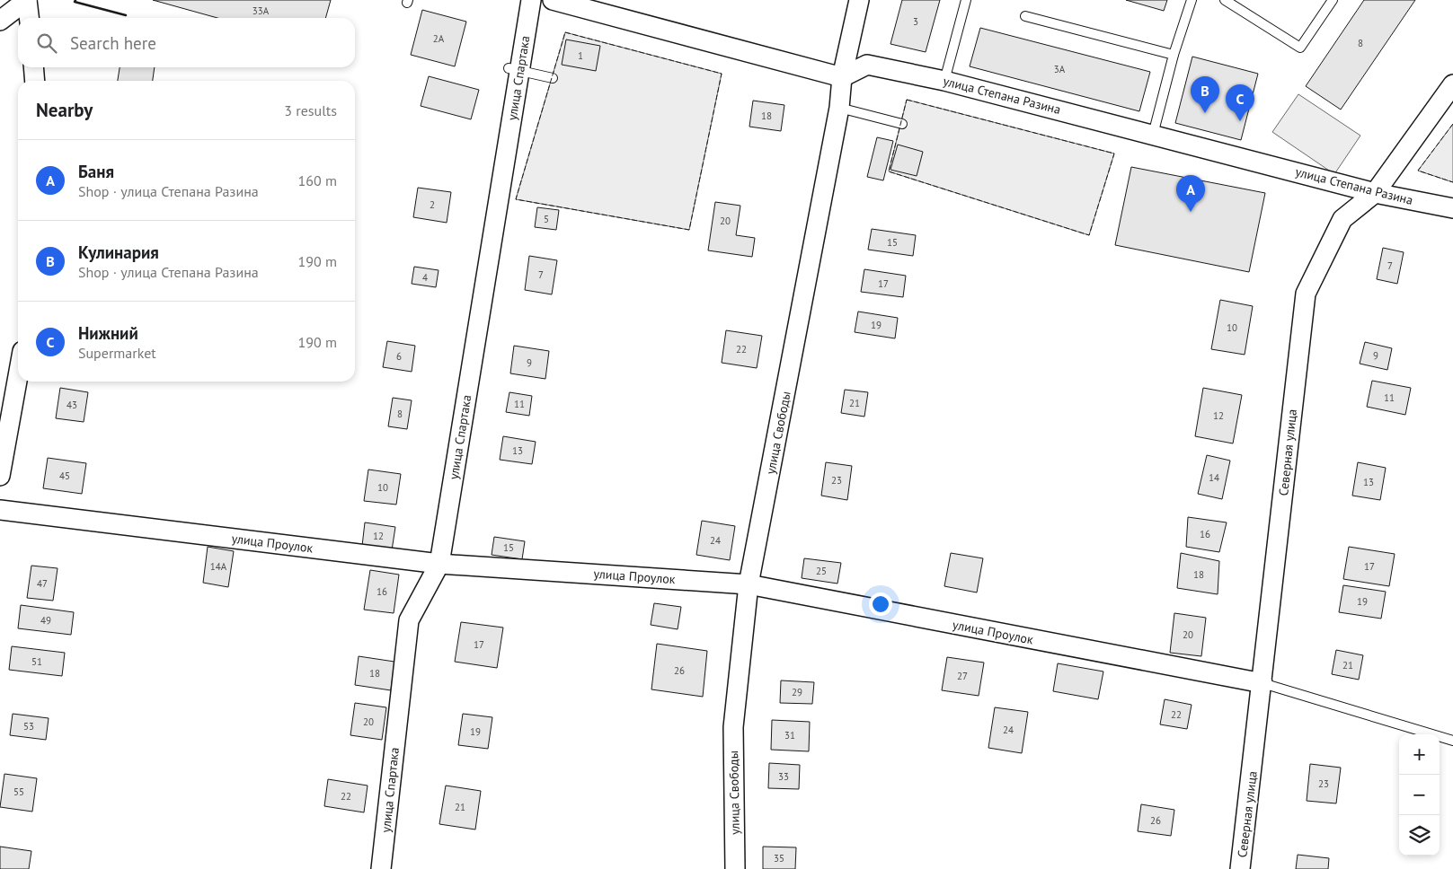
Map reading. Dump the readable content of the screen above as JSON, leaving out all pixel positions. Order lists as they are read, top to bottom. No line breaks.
{"streets":{"street":["улица Спартака","улица Степана Разина","улица Свободы","Северная улица","улица Проулок"]},"crossings":[["улица Спартака","улица Проулок"],["улица Степана Разина","улица Свободы"],["улица Степана Разина","Северная улица"],["улица Свободы","улица Проулок"],["Северная улица","улица Проулок"]],"house_numbers":["33А","3","2А","8","1","3А","18","2","5","20","15","7","7","4","17","19","10","22","9","6","9","11","21","11","43","8","12","13","45","14","23","13","10","16","12","24","15","14А","17","25","18","47","16","19","49","20","17","51","21","26","18","27","29","22","20","53","24","19","31","33","23","55","22","21","26","35"],"page":{"search":"Search here","pins":["B","C","A"],"heading":["Nearby","3 results"],"list":[{"mark":"A","name":"Баня","note":"Shop · улица Степана Разина","value":"160 m"},{"mark":"B","name":"Кулинария","note":"Shop · улица Степана Разина","value":"190 m"},{"mark":"C","name":"Нижний","note":"Supermarket","value":"190 m"}],"map_buttons":["+","−"]}}
